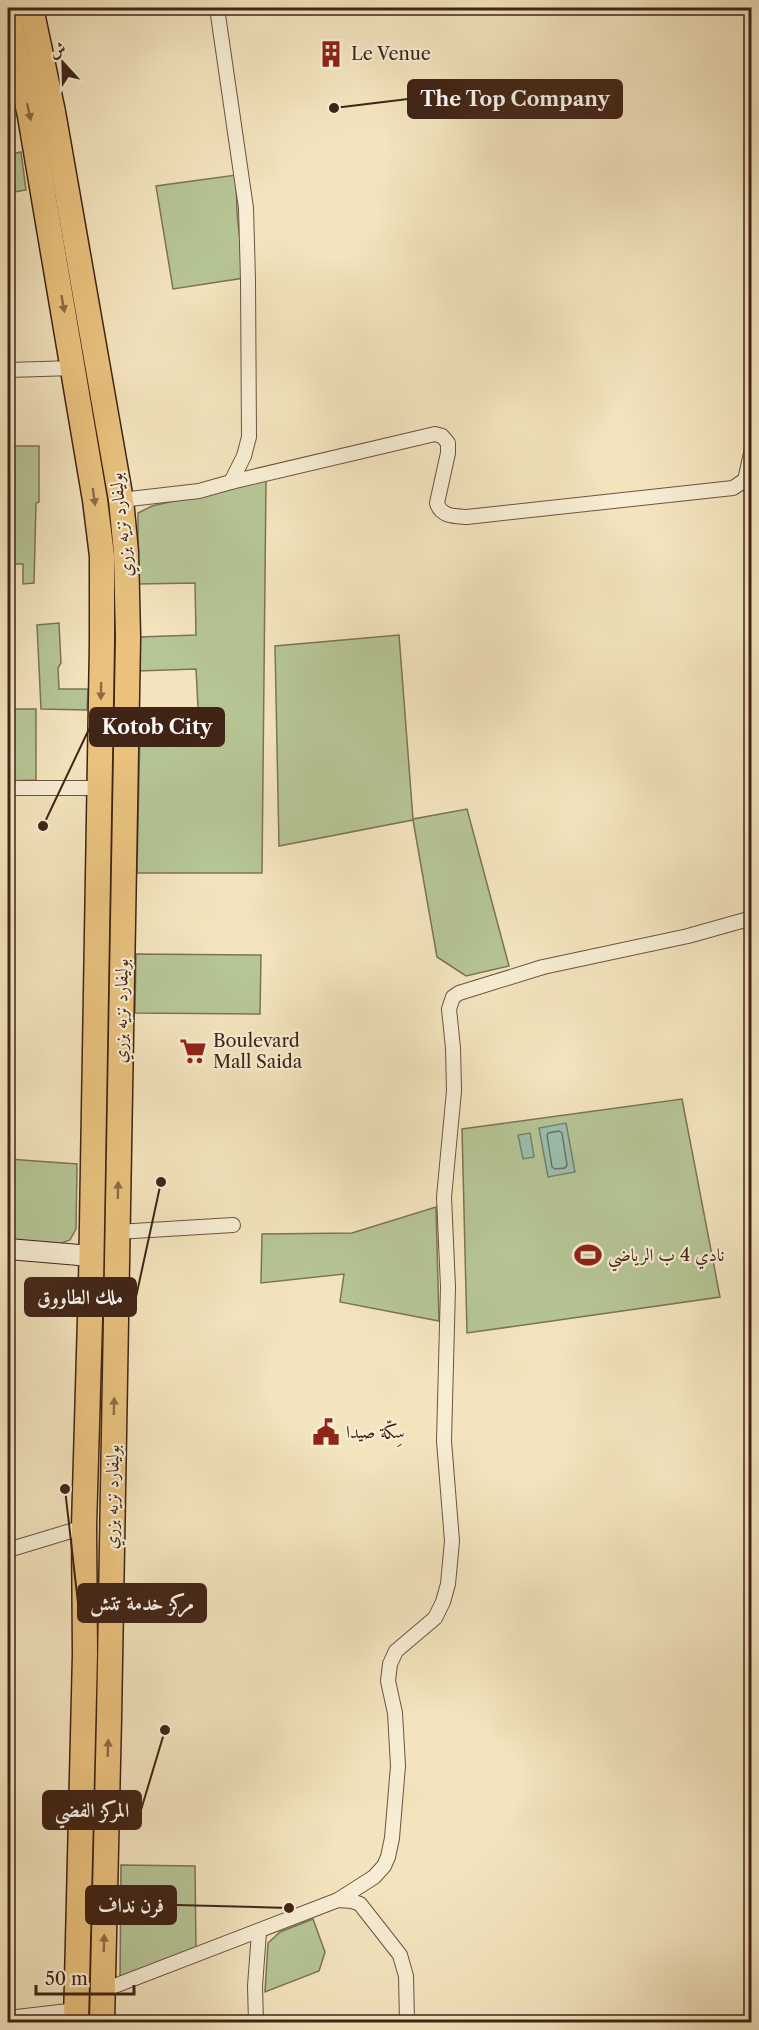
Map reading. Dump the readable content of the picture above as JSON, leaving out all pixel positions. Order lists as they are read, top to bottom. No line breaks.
{"streets":{"highway":["بوليفارد نزيه بزري"]},"places":{"building":["Le Venue"],"other":["The Top Company","Kotob City","ملك الطاووق","مركز خدمة تتش","المركز الفضي","فرن نداف"],"supermarket":["Boulevard Mall Saida"],"sports":["نادي 4 ب الرياضي"],"public building":["سِكّة صيدا"]},"scale_bar":"50 m","north":"top"}
